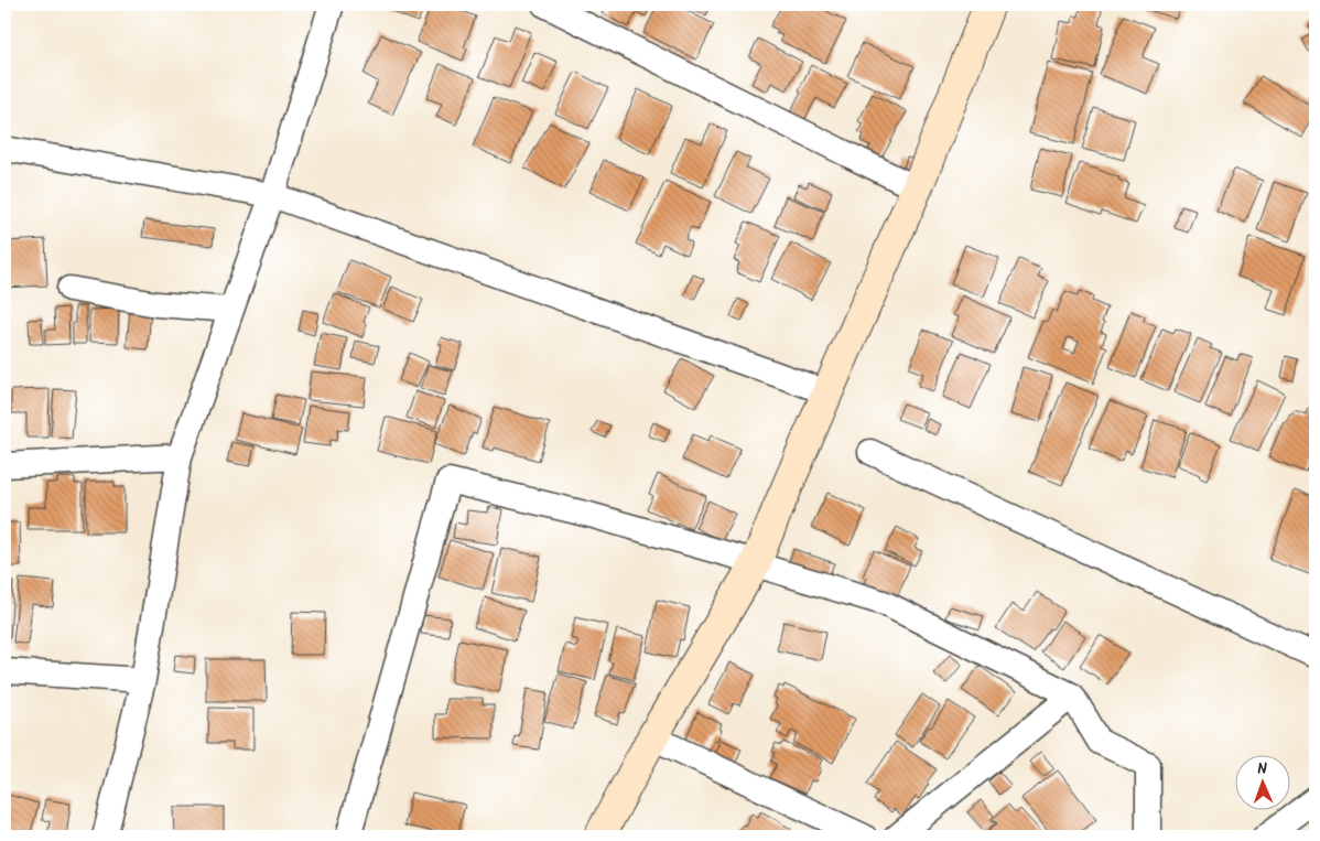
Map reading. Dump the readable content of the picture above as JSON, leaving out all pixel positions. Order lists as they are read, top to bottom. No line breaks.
{"north":"top"}
